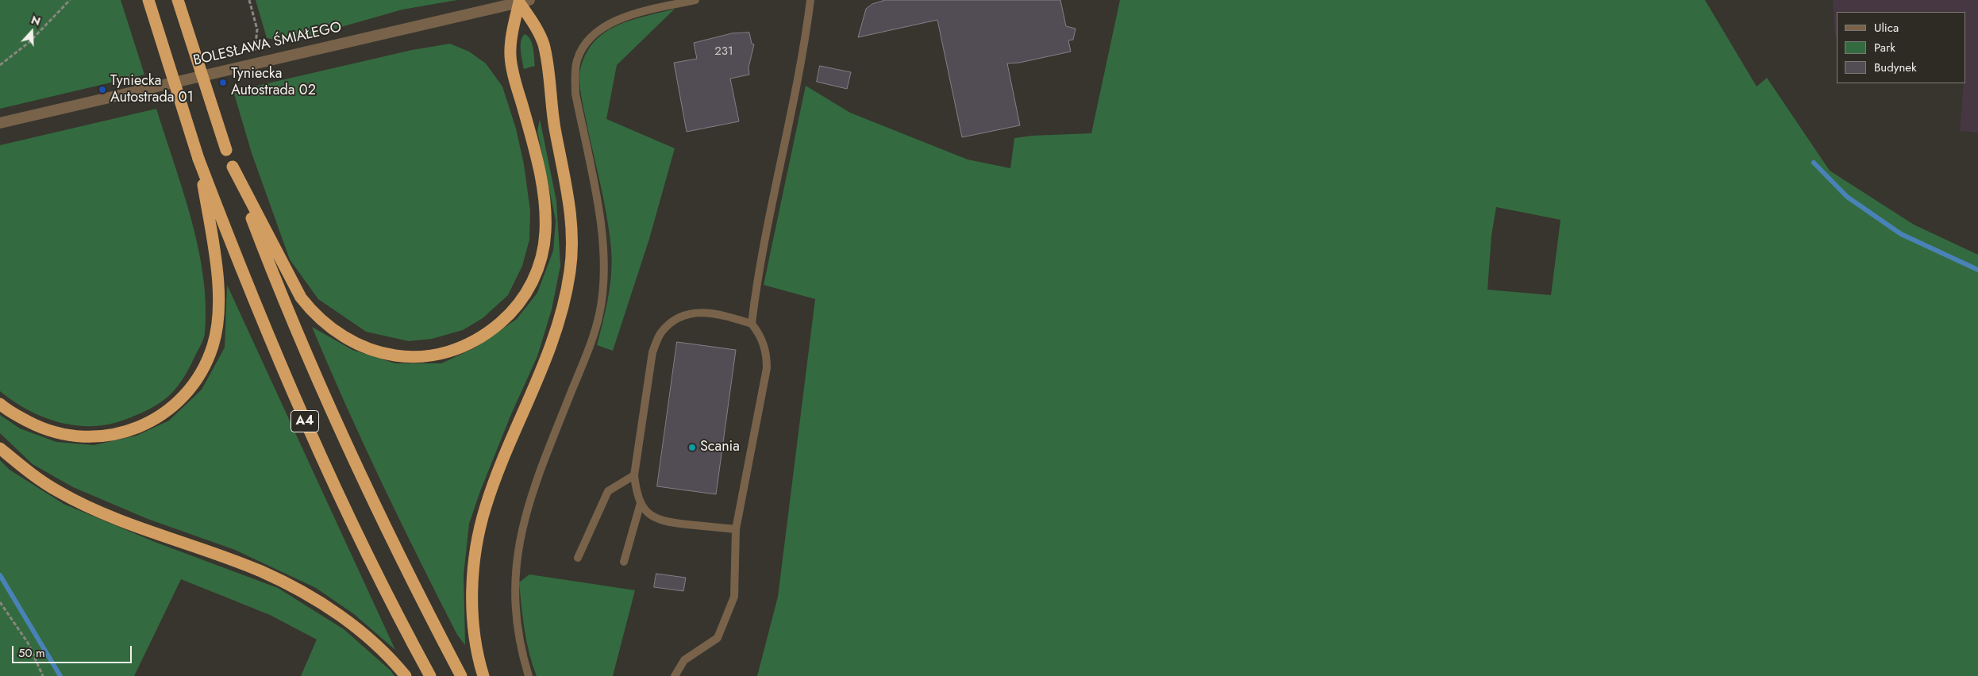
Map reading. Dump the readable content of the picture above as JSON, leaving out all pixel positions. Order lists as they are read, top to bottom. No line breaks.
{"streets":{"highway":["A4"],"street":["BOLESŁAWA ŚMIAŁEGO"]},"places":["Tyniecka Autostrada 02","Tyniecka Autostrada 01","Scania"],"house_numbers":["231"],"legend":["Ulica","Park","Budynek"],"scale_bar":"50 m","north":"top"}
